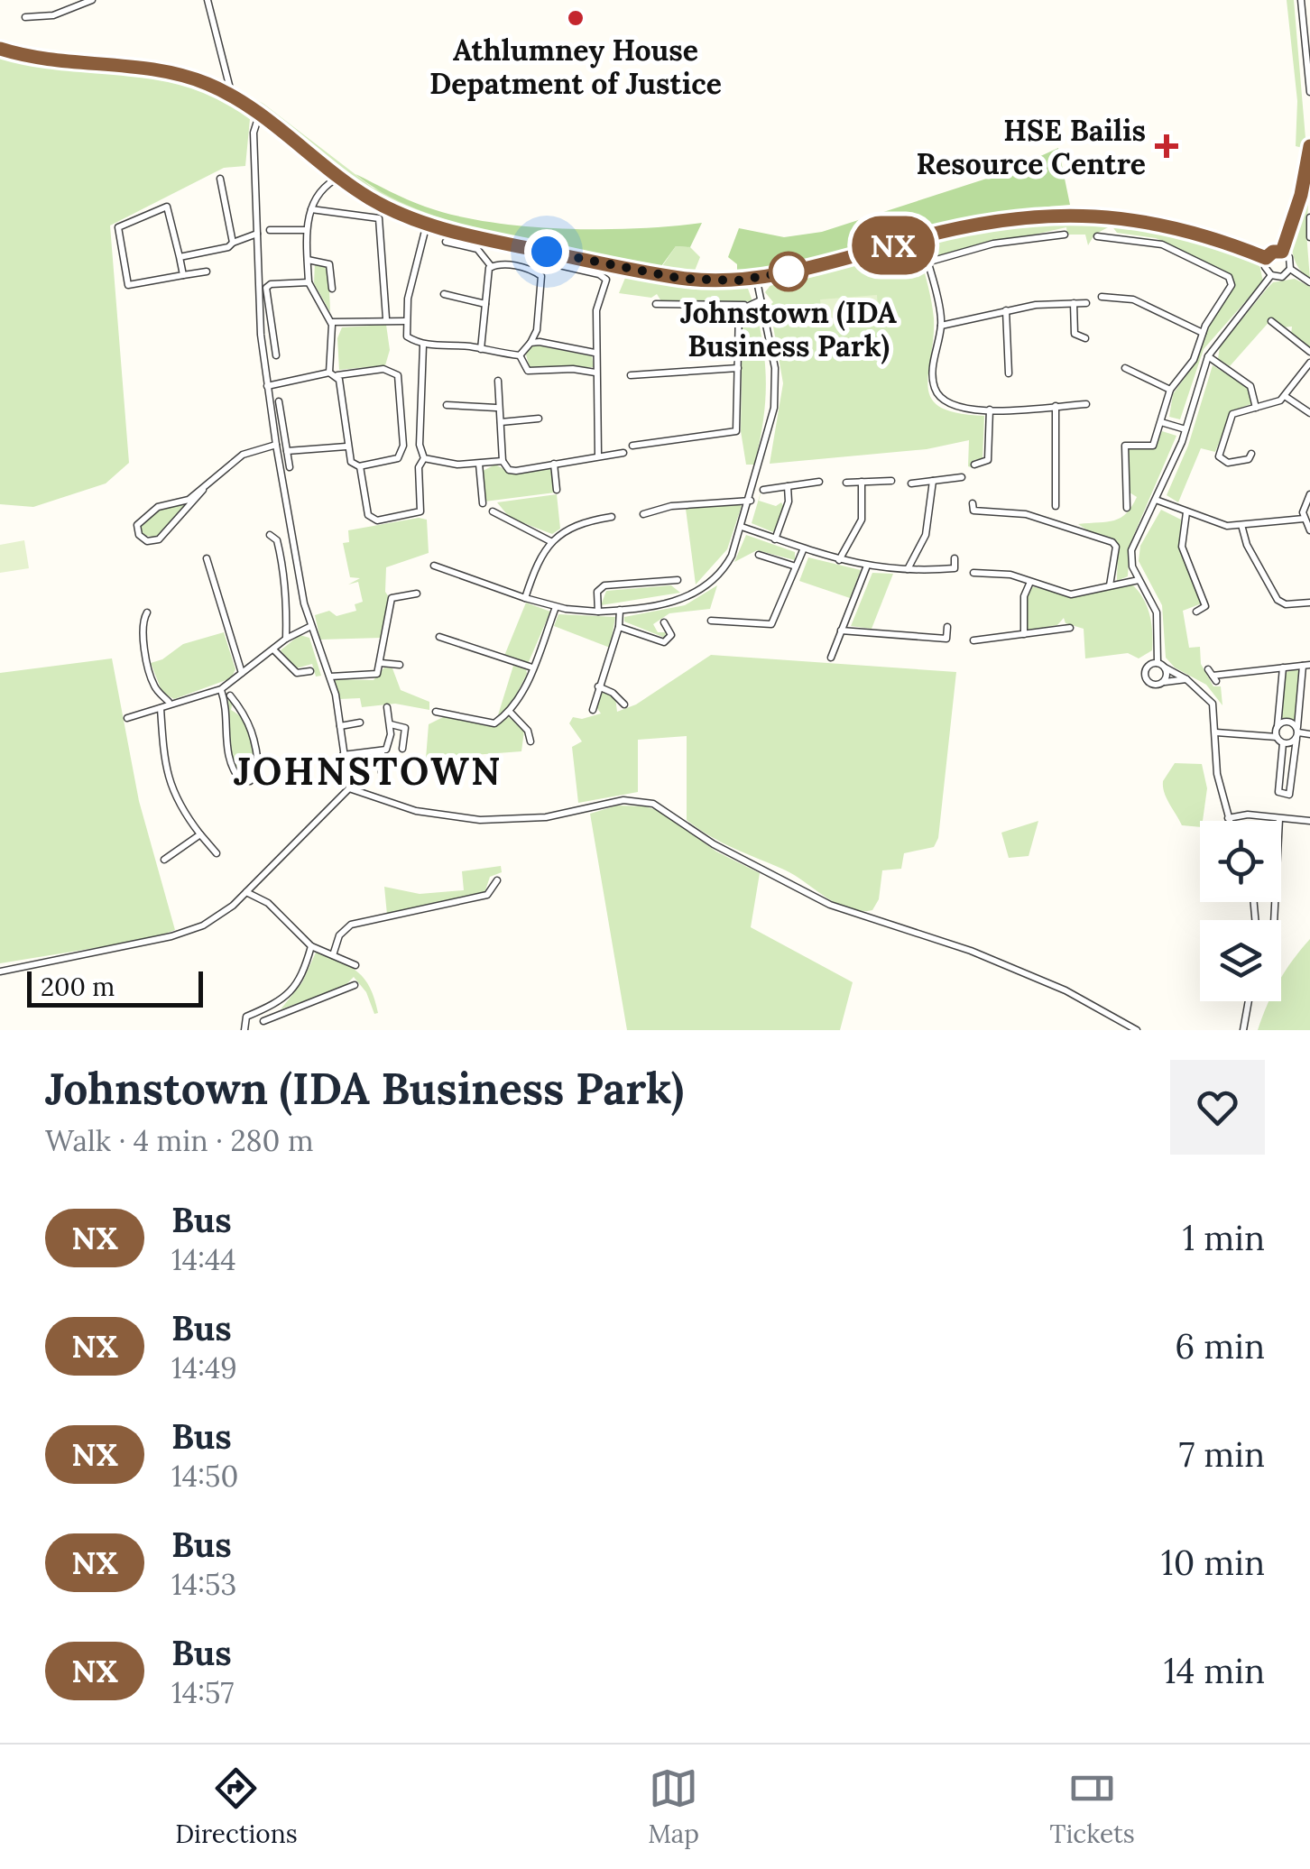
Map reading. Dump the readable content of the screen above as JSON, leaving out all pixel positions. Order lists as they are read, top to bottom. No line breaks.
{"districts":["JOHNSTOWN"],"places":{"other":["Athlumney House Depatment of Justice","Johnstown (IDA Business Park)"],"health":["HSE Bailis Resource Centre"]},"lines":["bus line NX"],"scale_bar":"200 m","page":{"on_map":"NX","scale":"200 m","heading":["Johnstown (IDA Business Park)","Walk · 4 min · 280 m"],"list":[{"mark":"NX","name":"Bus","note":"14:44","value":"1 min"},{"mark":"NX","name":"Bus","note":"14:49","value":"6 min"},{"mark":"NX","name":"Bus","note":"14:50","value":"7 min"},{"mark":"NX","name":"Bus","note":"14:53","value":"10 min"},{"mark":"NX","name":"Bus","note":"14:57","value":"14 min"}],"tabs":["Directions","Map","Tickets"]}}
